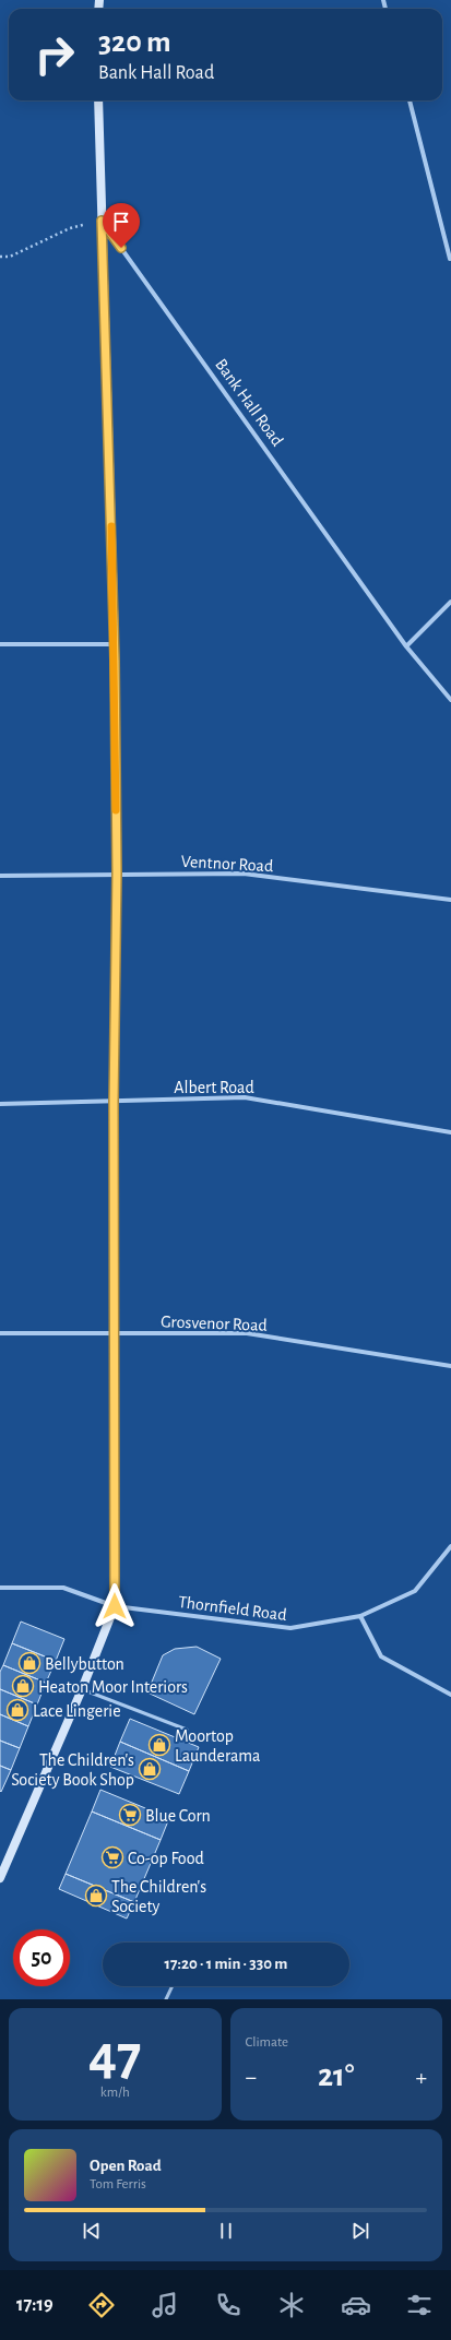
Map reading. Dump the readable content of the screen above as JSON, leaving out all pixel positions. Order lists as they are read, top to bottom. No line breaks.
{"streets":{"street":["Bank Hall Road","Ventnor Road","Albert Road","Grosvenor Road","Thornfield Road"]},"places":{"shop":["Bellybutton","Heaton Moor Interiors","Lace Lingerie","Moortop Launderama","The Children's Society Book Shop","The Children's Society"],"supermarket":["Blue Corn","Co-op Food"]},"page":{"turn":["320 m","Bank Hall Road"],"limit":"50","trip":"17:20 · 1 min · 330 m","tile":[["47","km/h"],"Climate"],"heat":["−","21°","+"],"song":["Open Road","Tom Ferris"],"tabs":"17:19"}}
